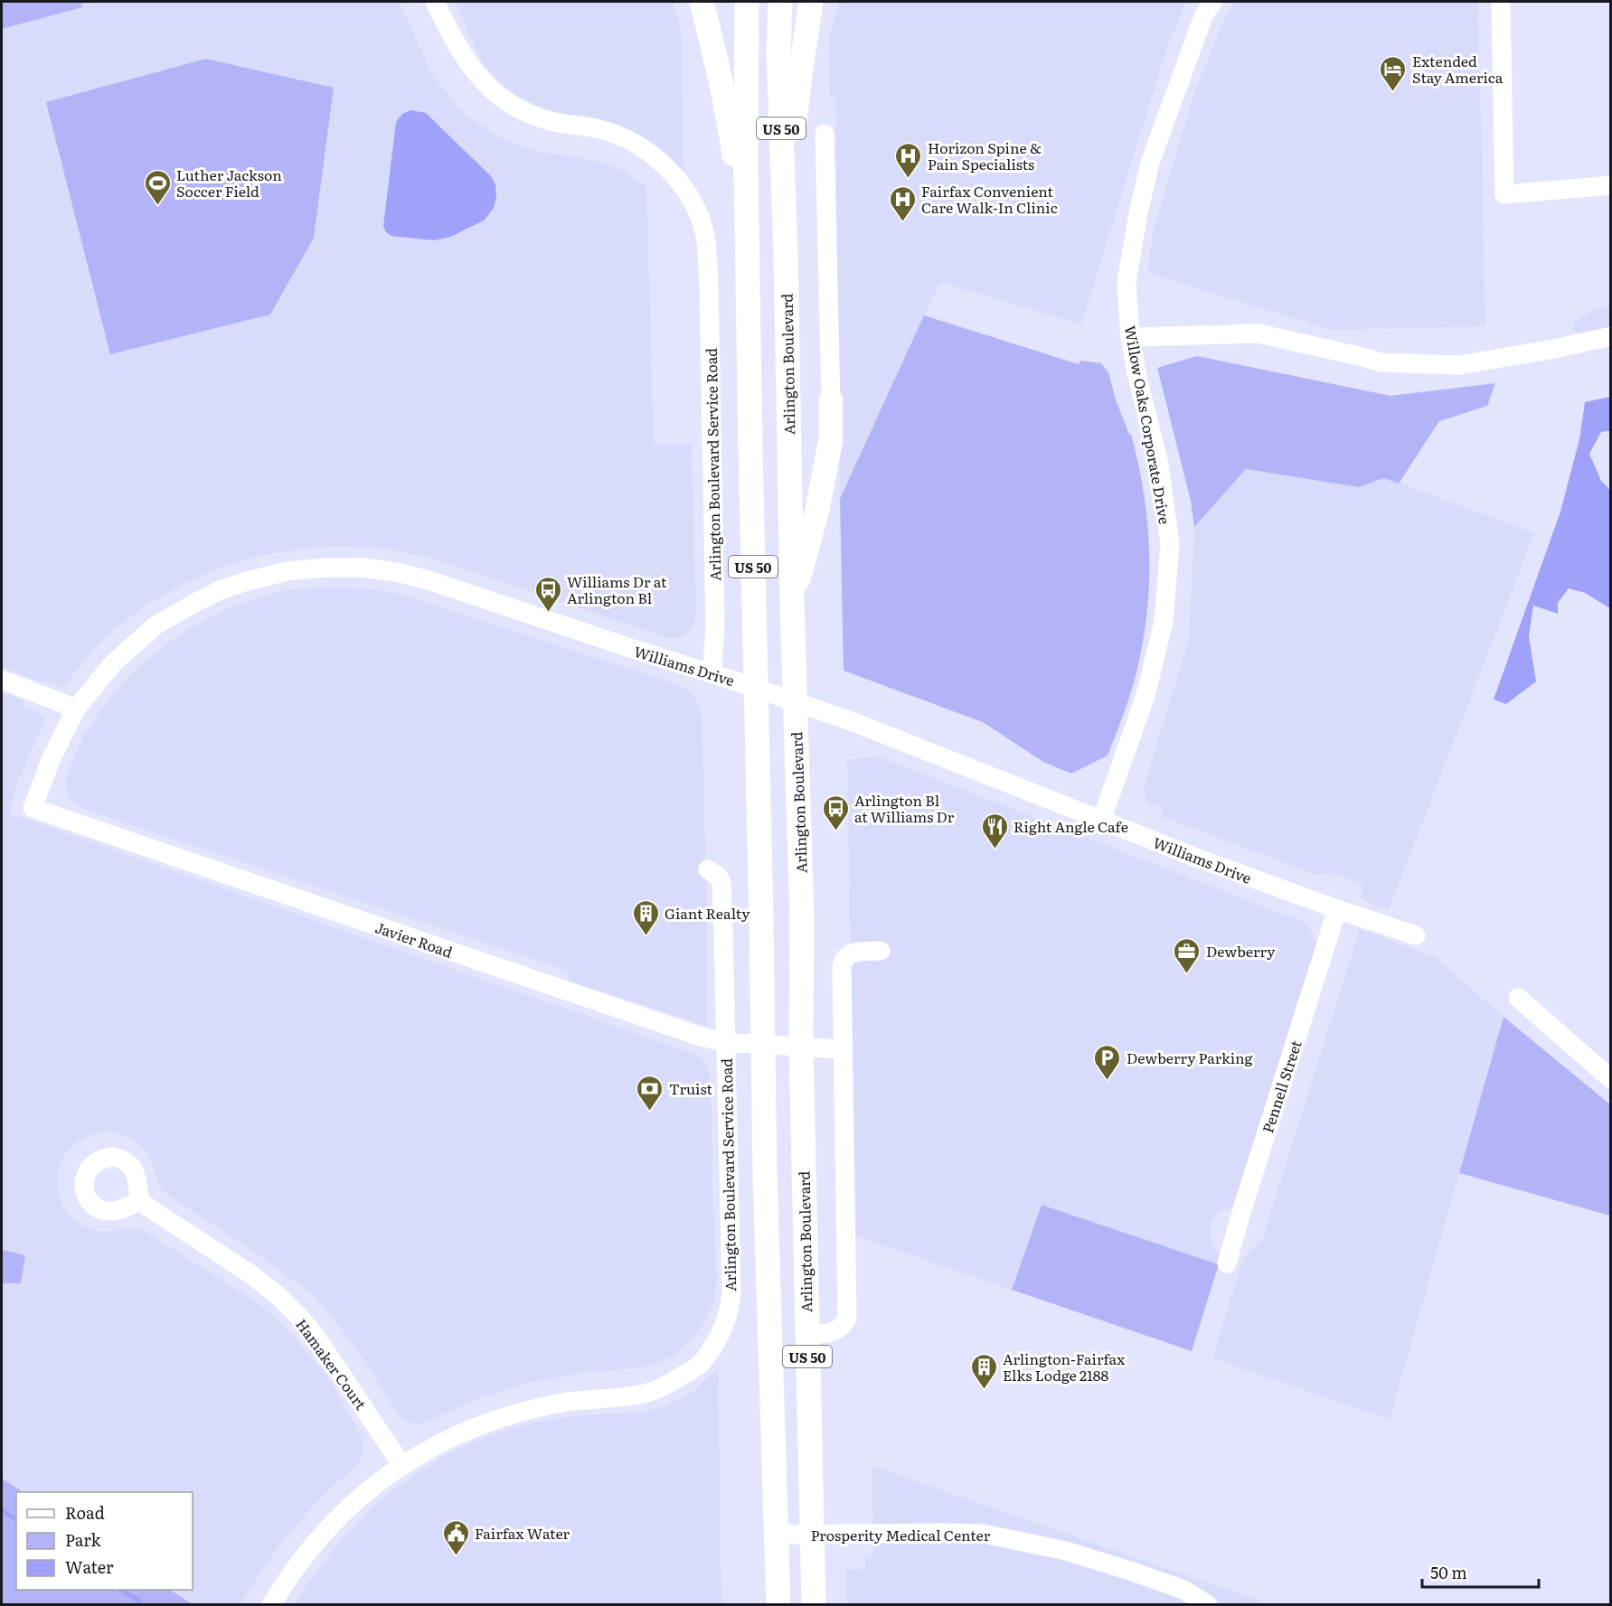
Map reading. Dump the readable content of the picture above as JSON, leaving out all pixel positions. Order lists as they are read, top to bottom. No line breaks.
{"streets":{"main road":["US 50","Arlington Boulevard"],"street":["Willow Oaks Corporate Drive","Arlington Boulevard Service Road","Williams Drive","Javier Road","Pennell Street","Hamaker Court","Prosperity Medical Center"]},"crossings":[["US 50","Williams Drive"],["US 50","Javier Road"],["US 50","Prosperity Medical Center"],["Arlington Boulevard","Williams Drive"],["Arlington Boulevard","Javier Road"],["Arlington Boulevard","Prosperity Medical Center"],["Willow Oaks Corporate Drive","Williams Drive"],["Arlington Boulevard Service Road","Williams Drive"],["Arlington Boulevard Service Road","Javier Road"],["Arlington Boulevard Service Road","Hamaker Court"],["Williams Drive","Javier Road"],["Williams Drive","Pennell Street"]],"places":{"hotel":["Extended Stay America"],"hospital":["Horizon Spine & Pain Specialists","Fairfax Convenient Care Walk-In Clinic"],"sports":["Luther Jackson Soccer Field"],"bus stop":["Williams Dr at Arlington Bl","Arlington Bl at Williams Dr"],"restaurant":["Right Angle Cafe"],"building":["Giant Realty","Arlington-Fairfax Elks Lodge 2188"],"office":["Dewberry"],"parking":["Dewberry Parking"],"bank":["Truist"],"public building":["Fairfax Water"]},"legend":["Road","Park","Water"],"scale_bar":"50 m"}
